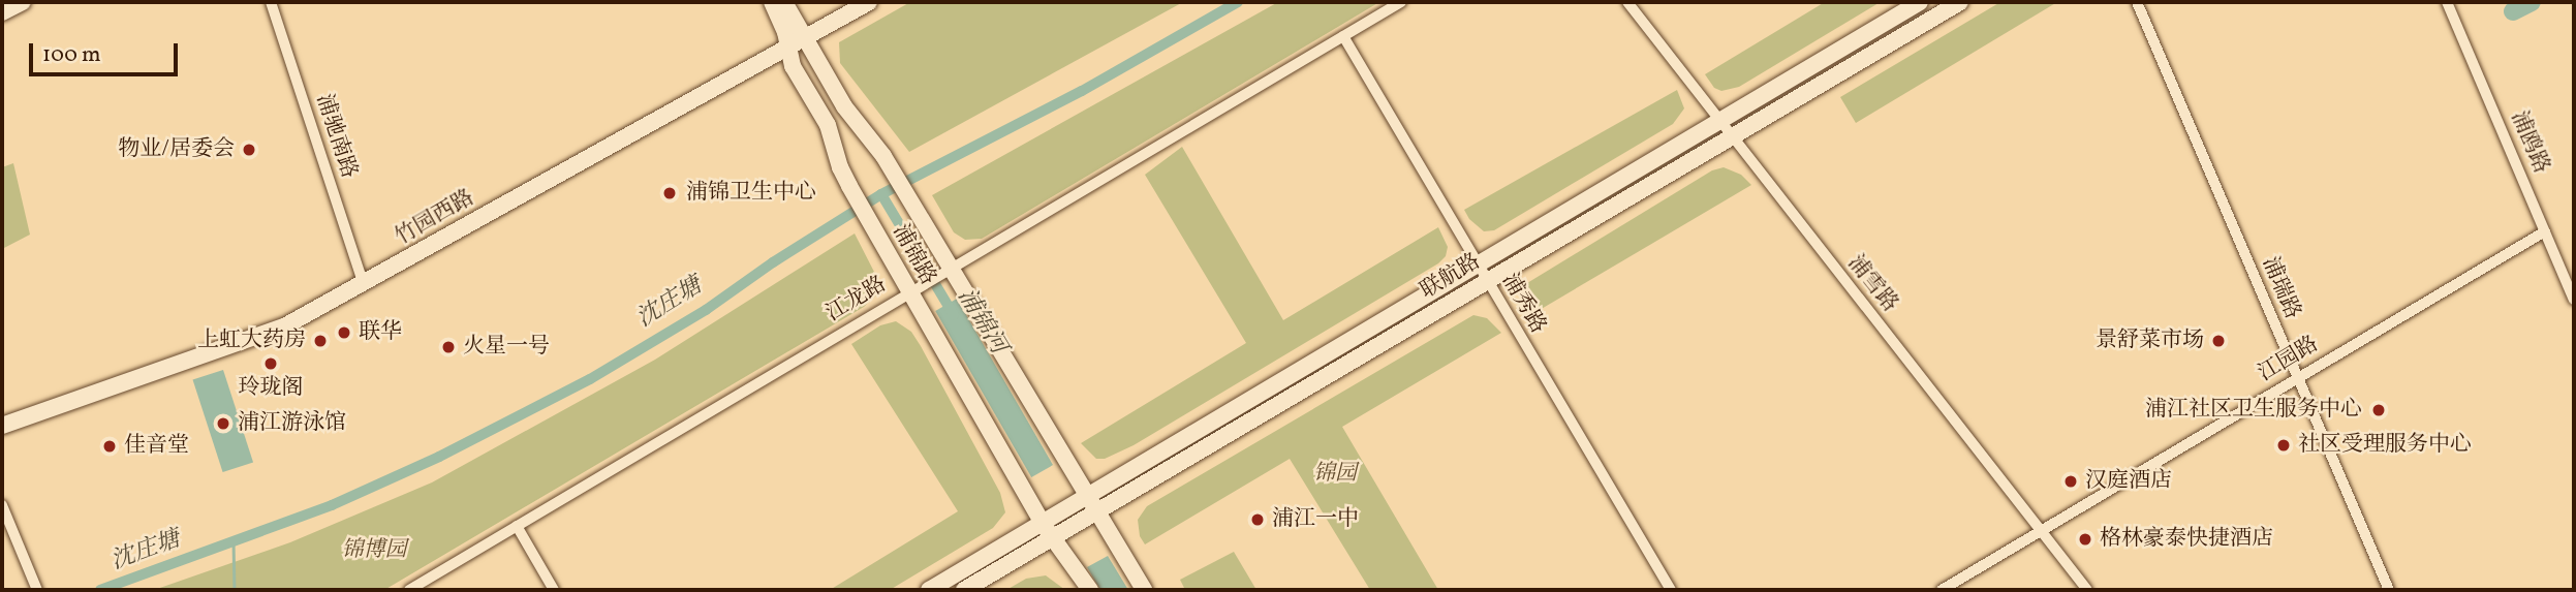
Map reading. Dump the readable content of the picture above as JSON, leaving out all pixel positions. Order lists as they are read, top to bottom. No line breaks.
{"streets":{"street":["浦驰南路","浦鸥路","竹园西路","浦锦路","联航路","浦雪路","浦瑞路","江龙路","浦秀路","江园路"]},"crossings":[["浦驰南路","竹园西路"],["浦鸥路","江园路"],["竹园西路","浦锦路"],["浦锦路","联航路"],["浦锦路","江龙路"],["联航路","浦雪路"],["联航路","浦秀路"],["浦雪路","江园路"],["浦瑞路","江园路"],["江龙路","浦秀路"]],"water":["沈庄塘","浦锦河"],"parks":["锦园","锦博园"],"places":["物业/居委会","浦锦卫生中心","联华","上虹大药房","景舒菜市场","火星一号","玲珑阁","浦江社区卫生服务中心","浦江游泳馆","社区受理服务中心","佳音堂","汉庭酒店","浦江一中","格林豪泰快捷酒店"],"scale_bar":"100 m"}
